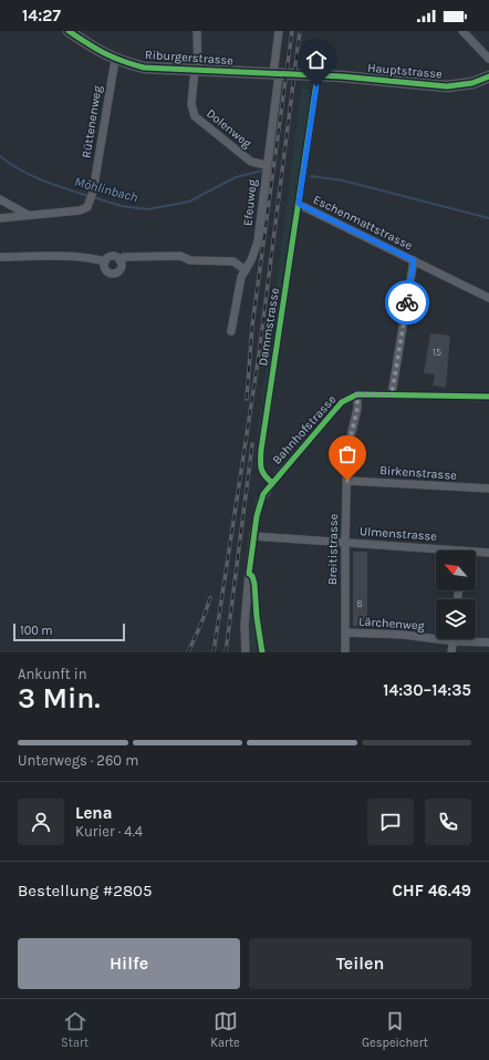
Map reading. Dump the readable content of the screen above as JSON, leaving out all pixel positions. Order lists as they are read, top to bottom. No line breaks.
{"streets":{"street":["Riburgerstrasse","Hauptstrasse","Rüttenenweg","Dolenweg","Efeuweg","Eschenmattstrasse","Dammstrasse","Bahnhofstrasse","Birkenstrasse","Ulmenstrasse","Breitistrasse","Lärchenweg"]},"crossings":[["Riburgerstrasse","Hauptstrasse"],["Riburgerstrasse","Rüttenenweg"],["Riburgerstrasse","Dolenweg"],["Riburgerstrasse","Efeuweg"],["Riburgerstrasse","Dammstrasse"],["Hauptstrasse","Dammstrasse"],["Dolenweg","Efeuweg"],["Eschenmattstrasse","Dammstrasse"],["Dammstrasse","Bahnhofstrasse"],["Bahnhofstrasse","Breitistrasse"],["Birkenstrasse","Breitistrasse"],["Ulmenstrasse","Breitistrasse"],["Breitistrasse","Lärchenweg"]],"water":["Möhlinbach"],"house_numbers":["15","8"],"scale_bar":"100 m","north":"top left","page":{"status":"14:27","scale":"100 m","heading":["3 Min.","Ankunft in","14:30–14:35"],"panel":["Lena","Kurier · 4.4","Bestellung #2805","CHF 46.49"],"bar":"Unterwegs · 260 m","buttons":["Hilfe","Teilen"],"tabs":["Start","Karte","Gespeichert"]}}
